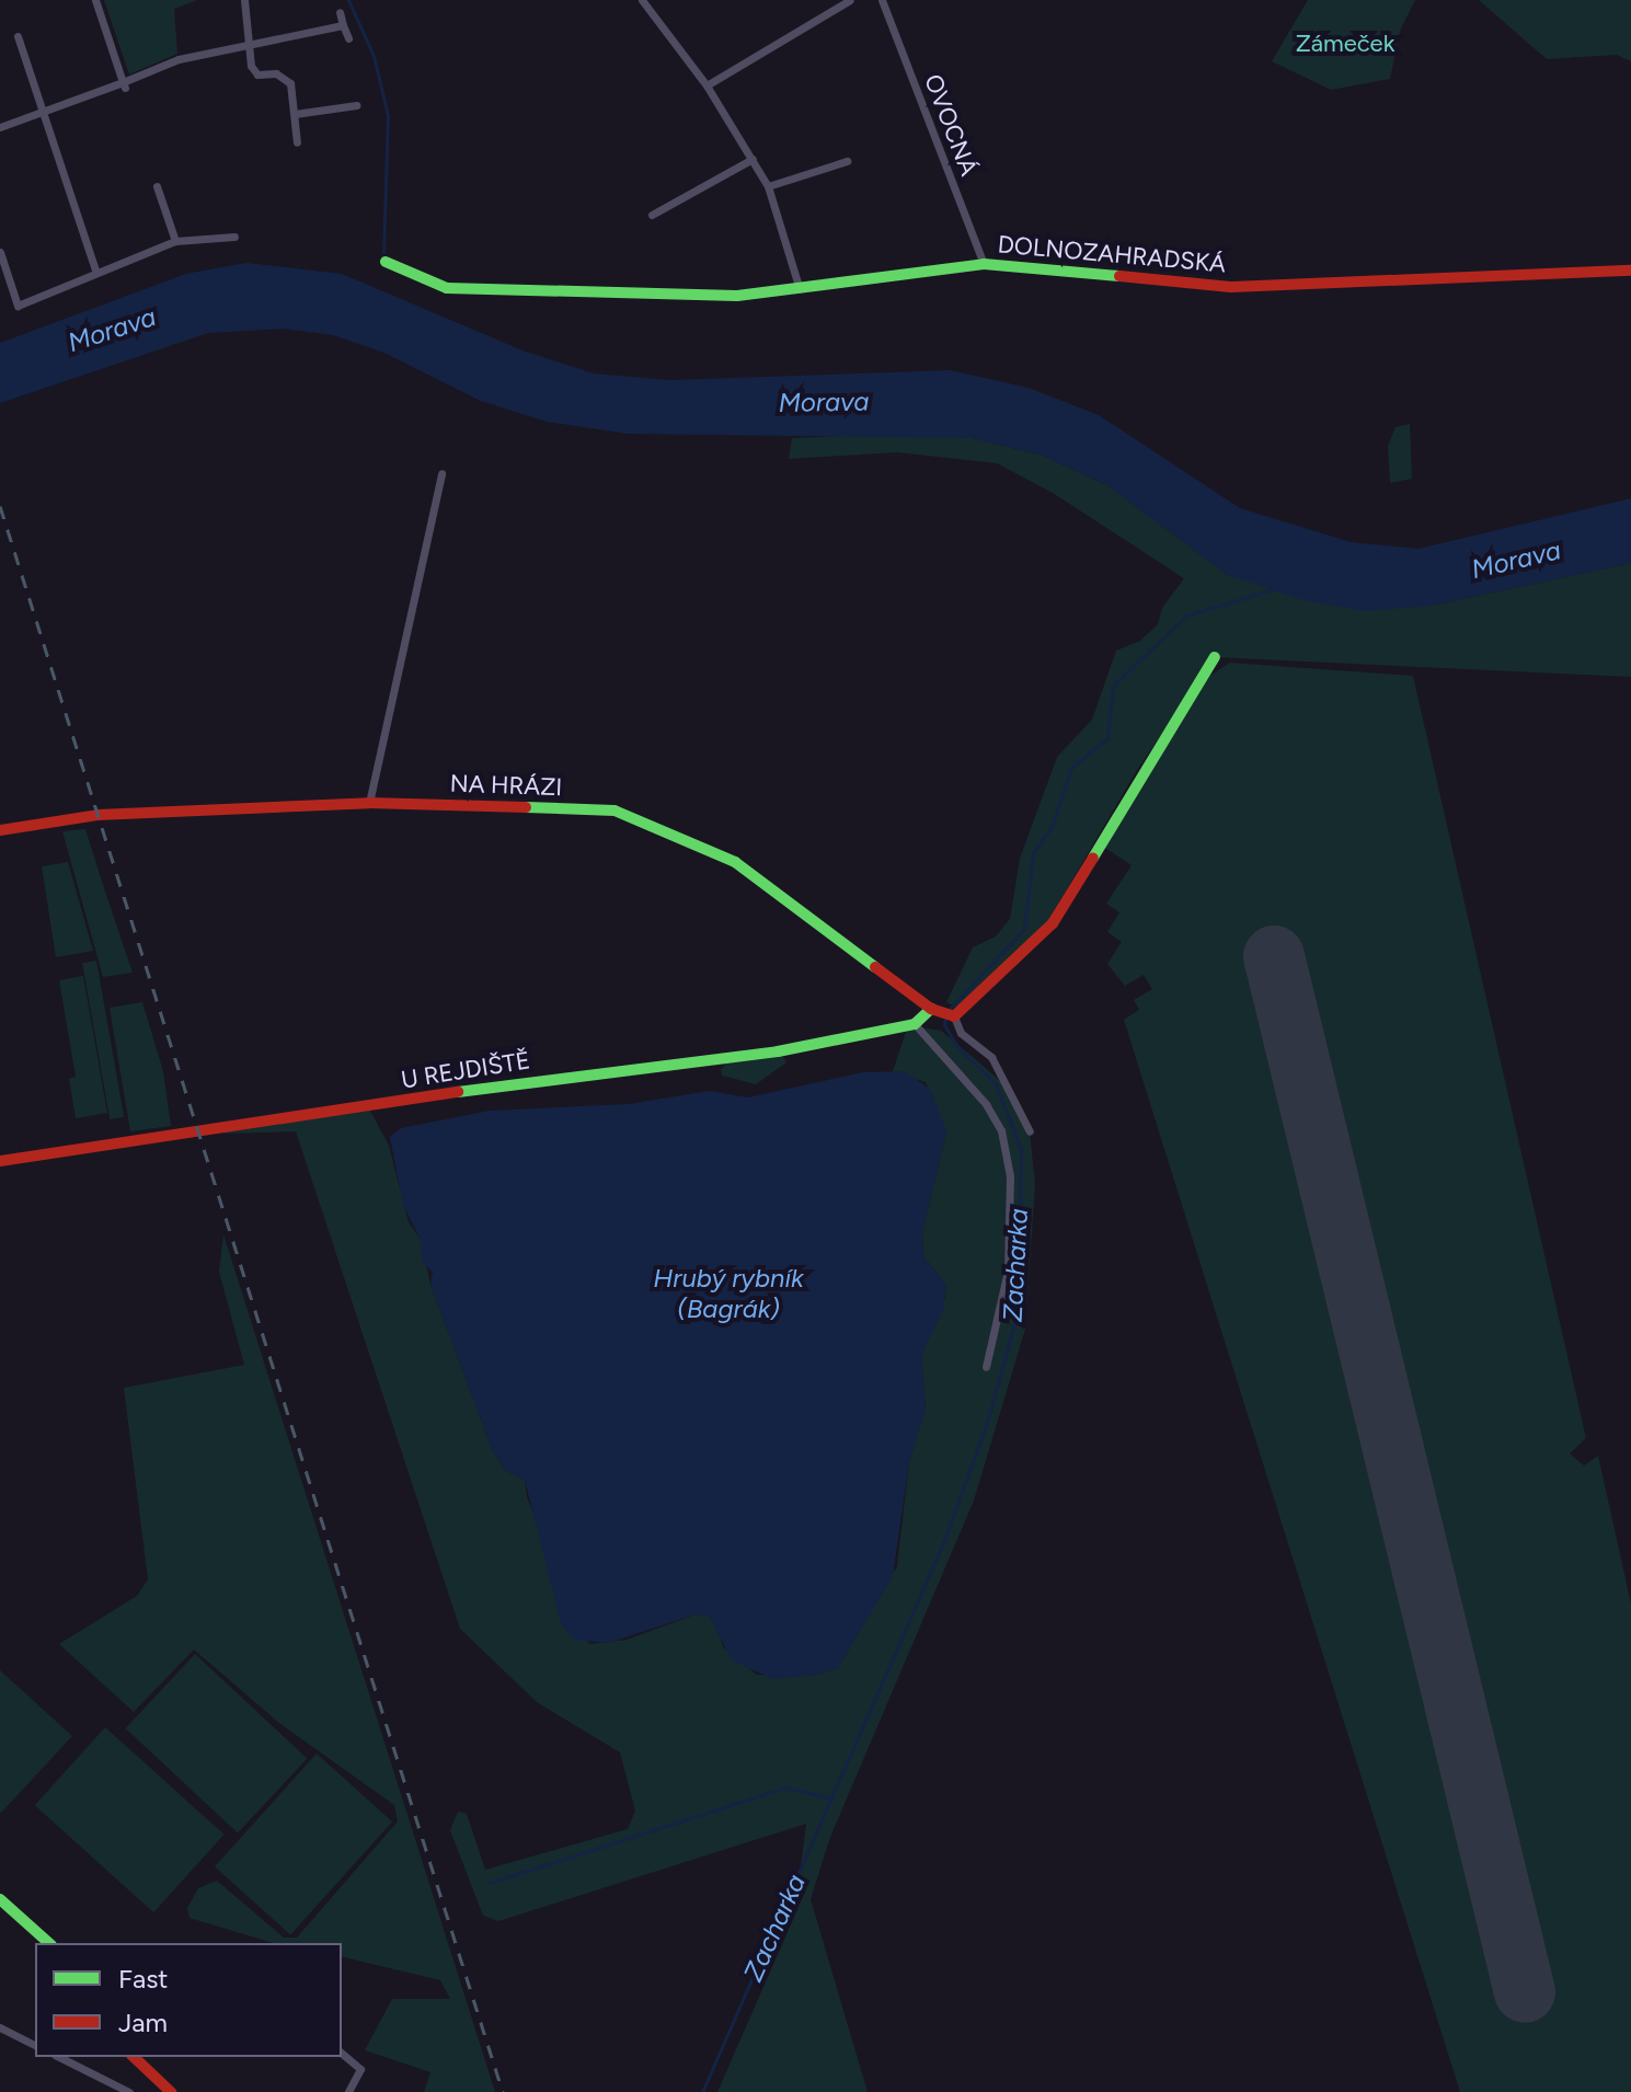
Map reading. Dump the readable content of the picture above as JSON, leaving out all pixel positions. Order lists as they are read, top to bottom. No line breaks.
{"streets":{"street":["OVOCNÁ","DOLNOZAHRADSKÁ","NA HRÁZI","U REJDIŠTĚ"]},"crossings":[["OVOCNÁ","DOLNOZAHRADSKÁ"]],"water":["Morava","Zacharka","Hrubý rybník (Bagrák)"],"parks":["Zámeček"],"legend":["Fast","Jam"]}
